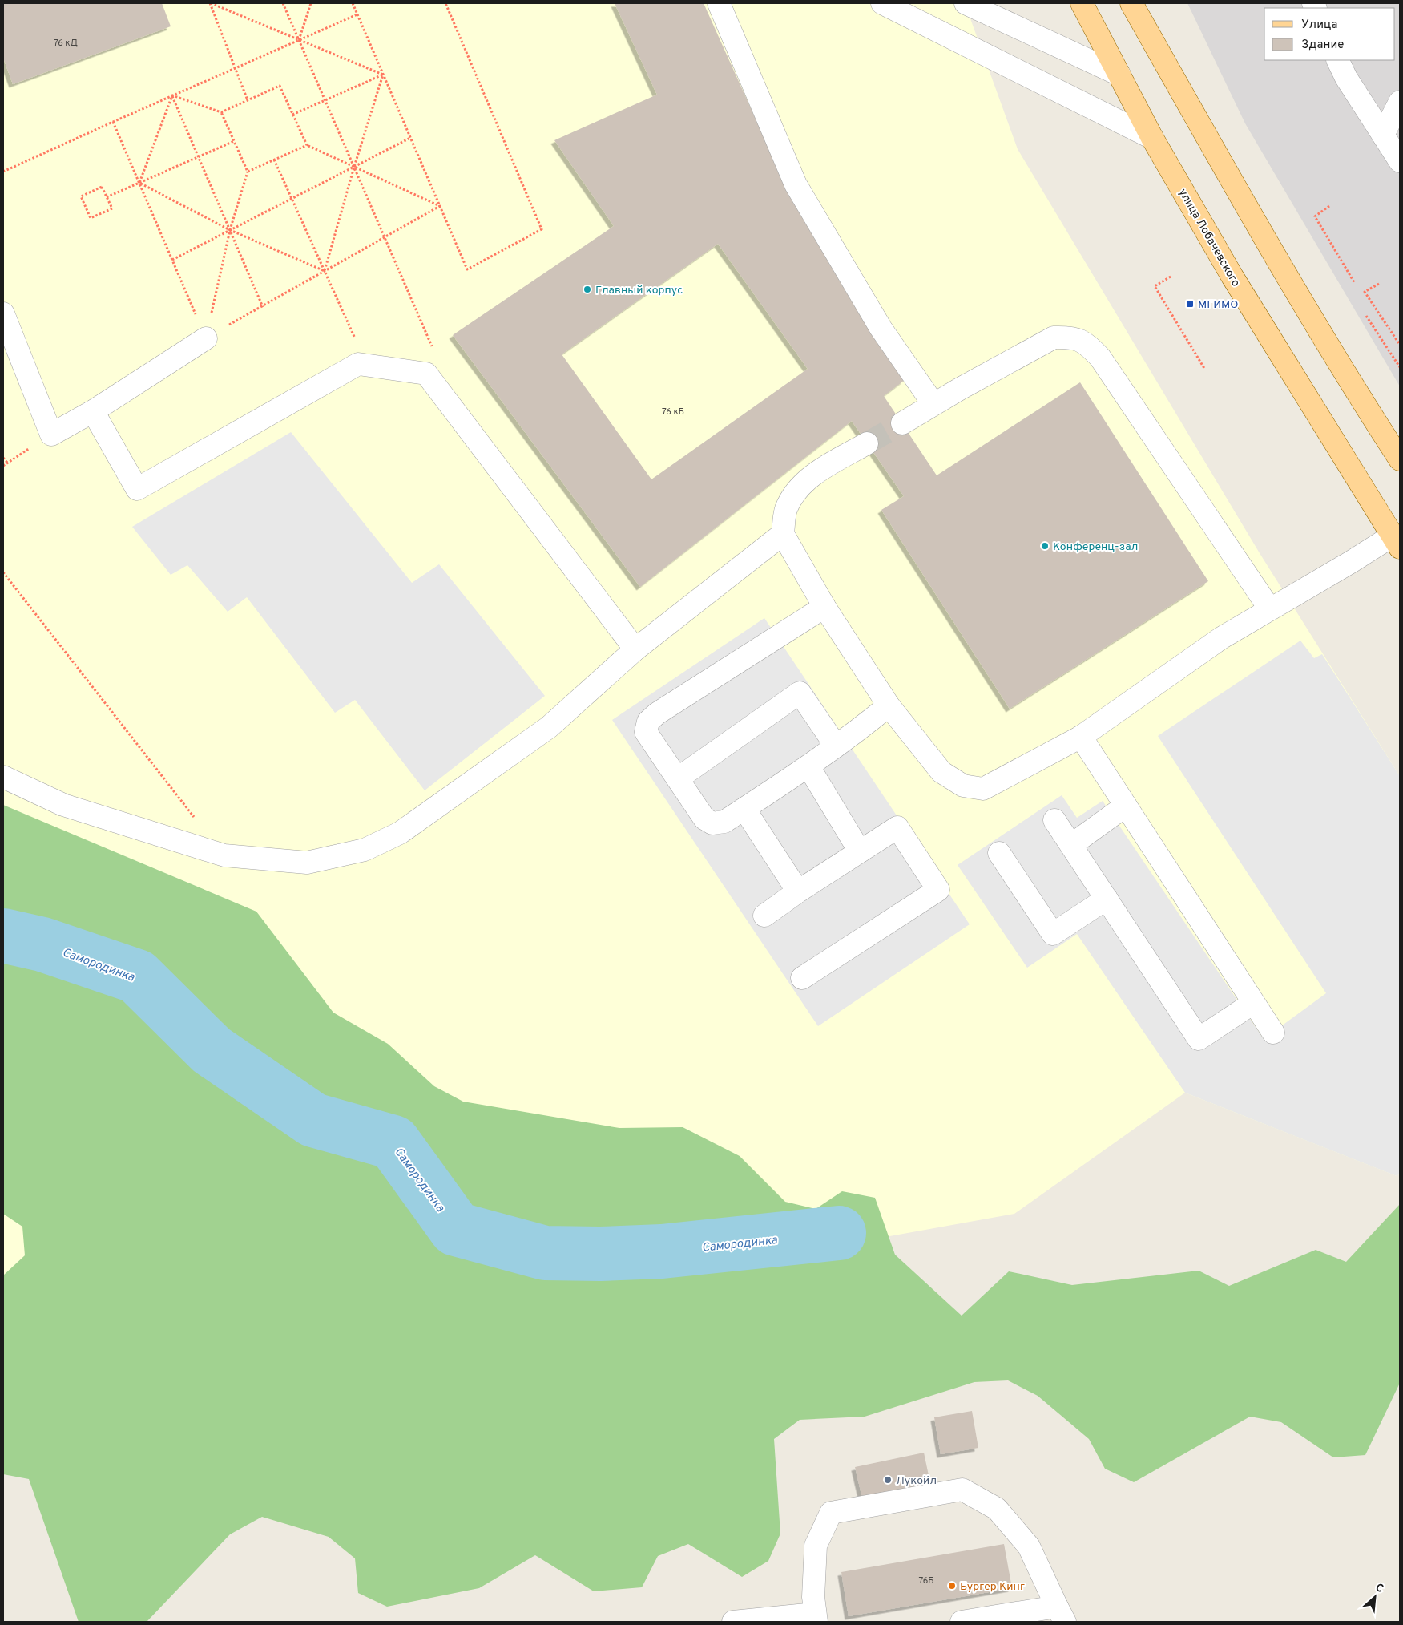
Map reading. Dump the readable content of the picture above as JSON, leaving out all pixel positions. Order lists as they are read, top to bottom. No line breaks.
{"streets":{"main road":["улица Лобачевского"]},"water":["Самородинка"],"places":{"other":["Главный корпус","Конференц-зал","Лукойл","Бургер Кинг"],"transit":["МГИМО"]},"house_numbers":["76 кД","76 кБ","76Б"],"legend":["Улица","Здание"],"north":"top right"}
